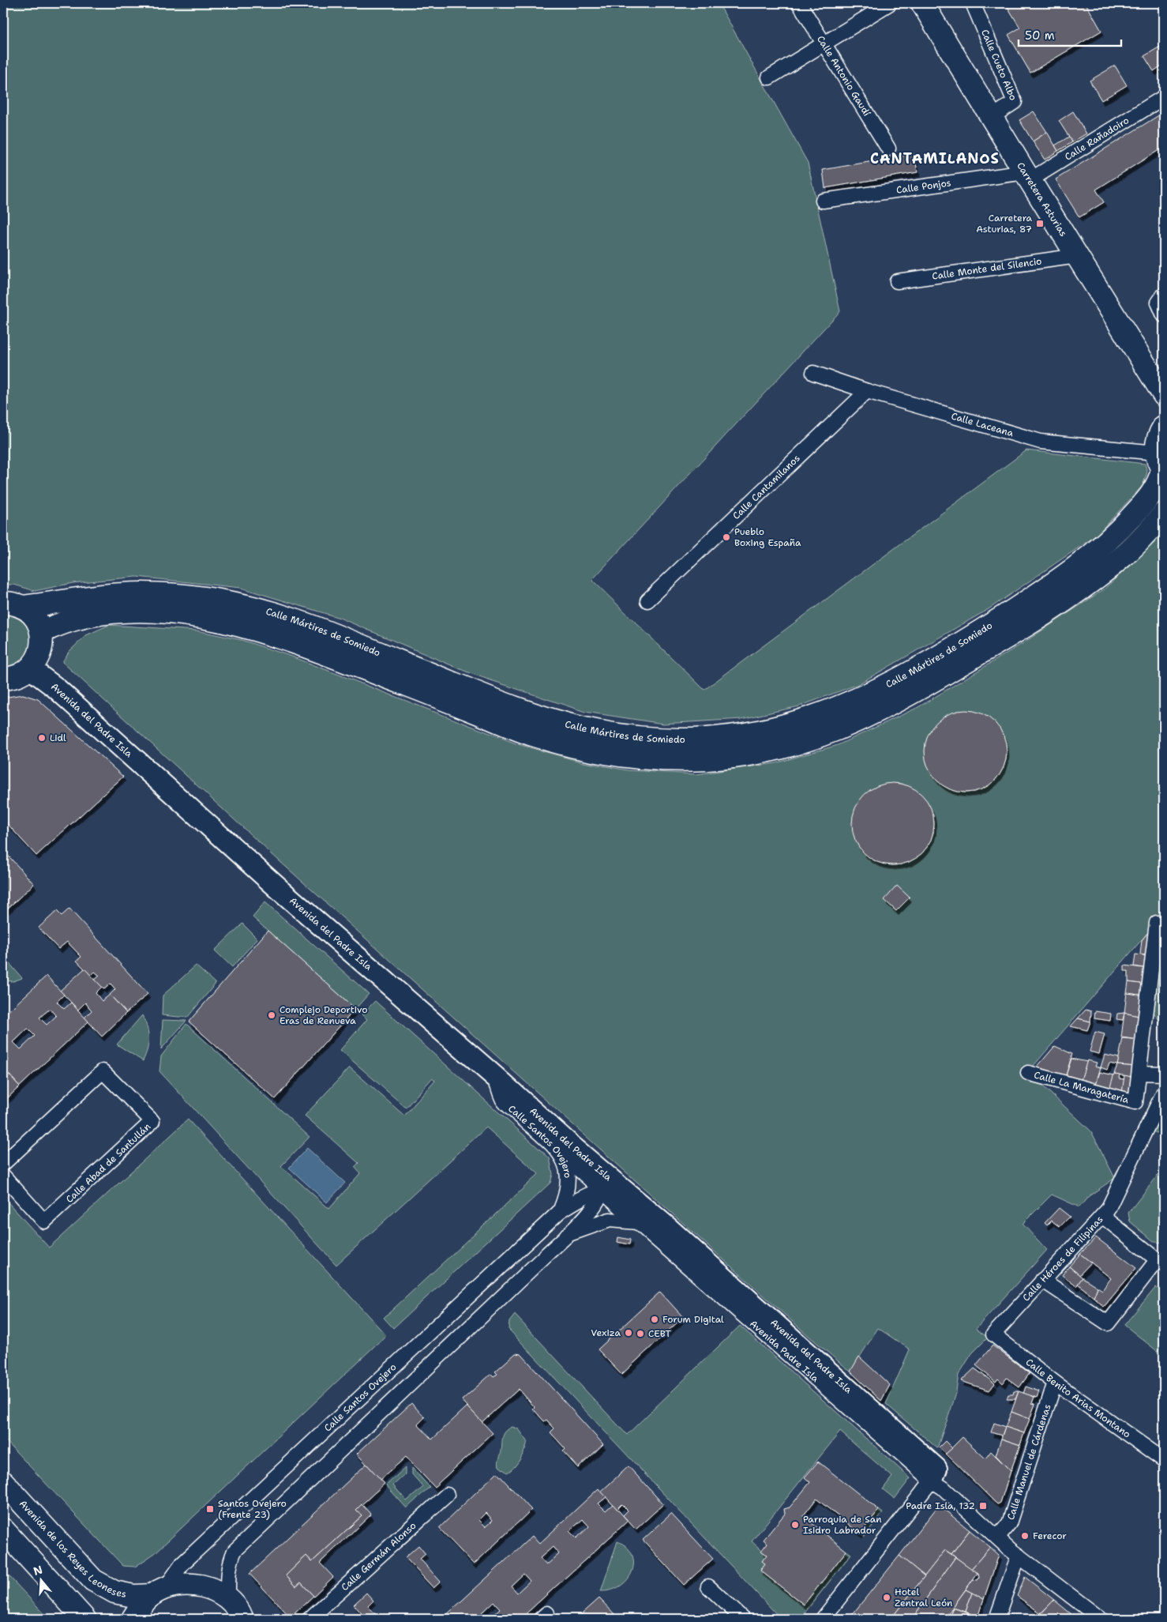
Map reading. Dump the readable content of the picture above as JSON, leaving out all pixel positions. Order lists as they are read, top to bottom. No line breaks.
{"streets":{"main road":["Carretera Asturias","Calle Mártires de Somiedo","Avenida del Padre Isla","Avenida de los Reyes Leoneses"],"street":["Calle Cueto Albo","Calle Antonio Gaudí","Calle Rañadoiro","Calle Ponjos","Calle Monte del Silencio","Calle Laceana","Calle Cantamilanos","Calle La Maragatería","Calle Santos Ovejero","Calle Abad de Santullán","Calle Héroes de Filipinas","Avenida Padre Isla","Calle Benito Arias Montano","Calle Manuel de Cárdenas","Calle Germán Alonso"]},"crossings":[["Calle Cueto Albo","Carretera Asturias"],["Calle Rañadoiro","Calle Ponjos"],["Calle Rañadoiro","Carretera Asturias"],["Calle Ponjos","Carretera Asturias"],["Carretera Asturias","Calle Monte del Silencio"],["Calle Laceana","Calle Cantamilanos"],["Calle Laceana","Calle Mártires de Somiedo"],["Avenida del Padre Isla","Calle Santos Ovejero"],["Avenida del Padre Isla","Avenida Padre Isla"],["Calle Santos Ovejero","Avenida Padre Isla"],["Calle Santos Ovejero","Avenida de los Reyes Leoneses"],["Calle Héroes de Filipinas","Calle Benito Arias Montano"],["Calle Benito Arias Montano","Calle Manuel de Cárdenas"]],"districts":["CANTAMILANOS"],"places":{"transit":["Carretera Asturias, 87","Padre Isla, 132","Santos Ovejero (Frente 23)"],"other":["Pueblo Boxing España","Lidl","Complejo Deportivo Eras de Renueva","Forum Digital","Vexiza","CEBT","Parroquia de San Isidro Labrador","Ferecor","Hotel Zentral León"]},"scale_bar":"50 m","north":"top"}
